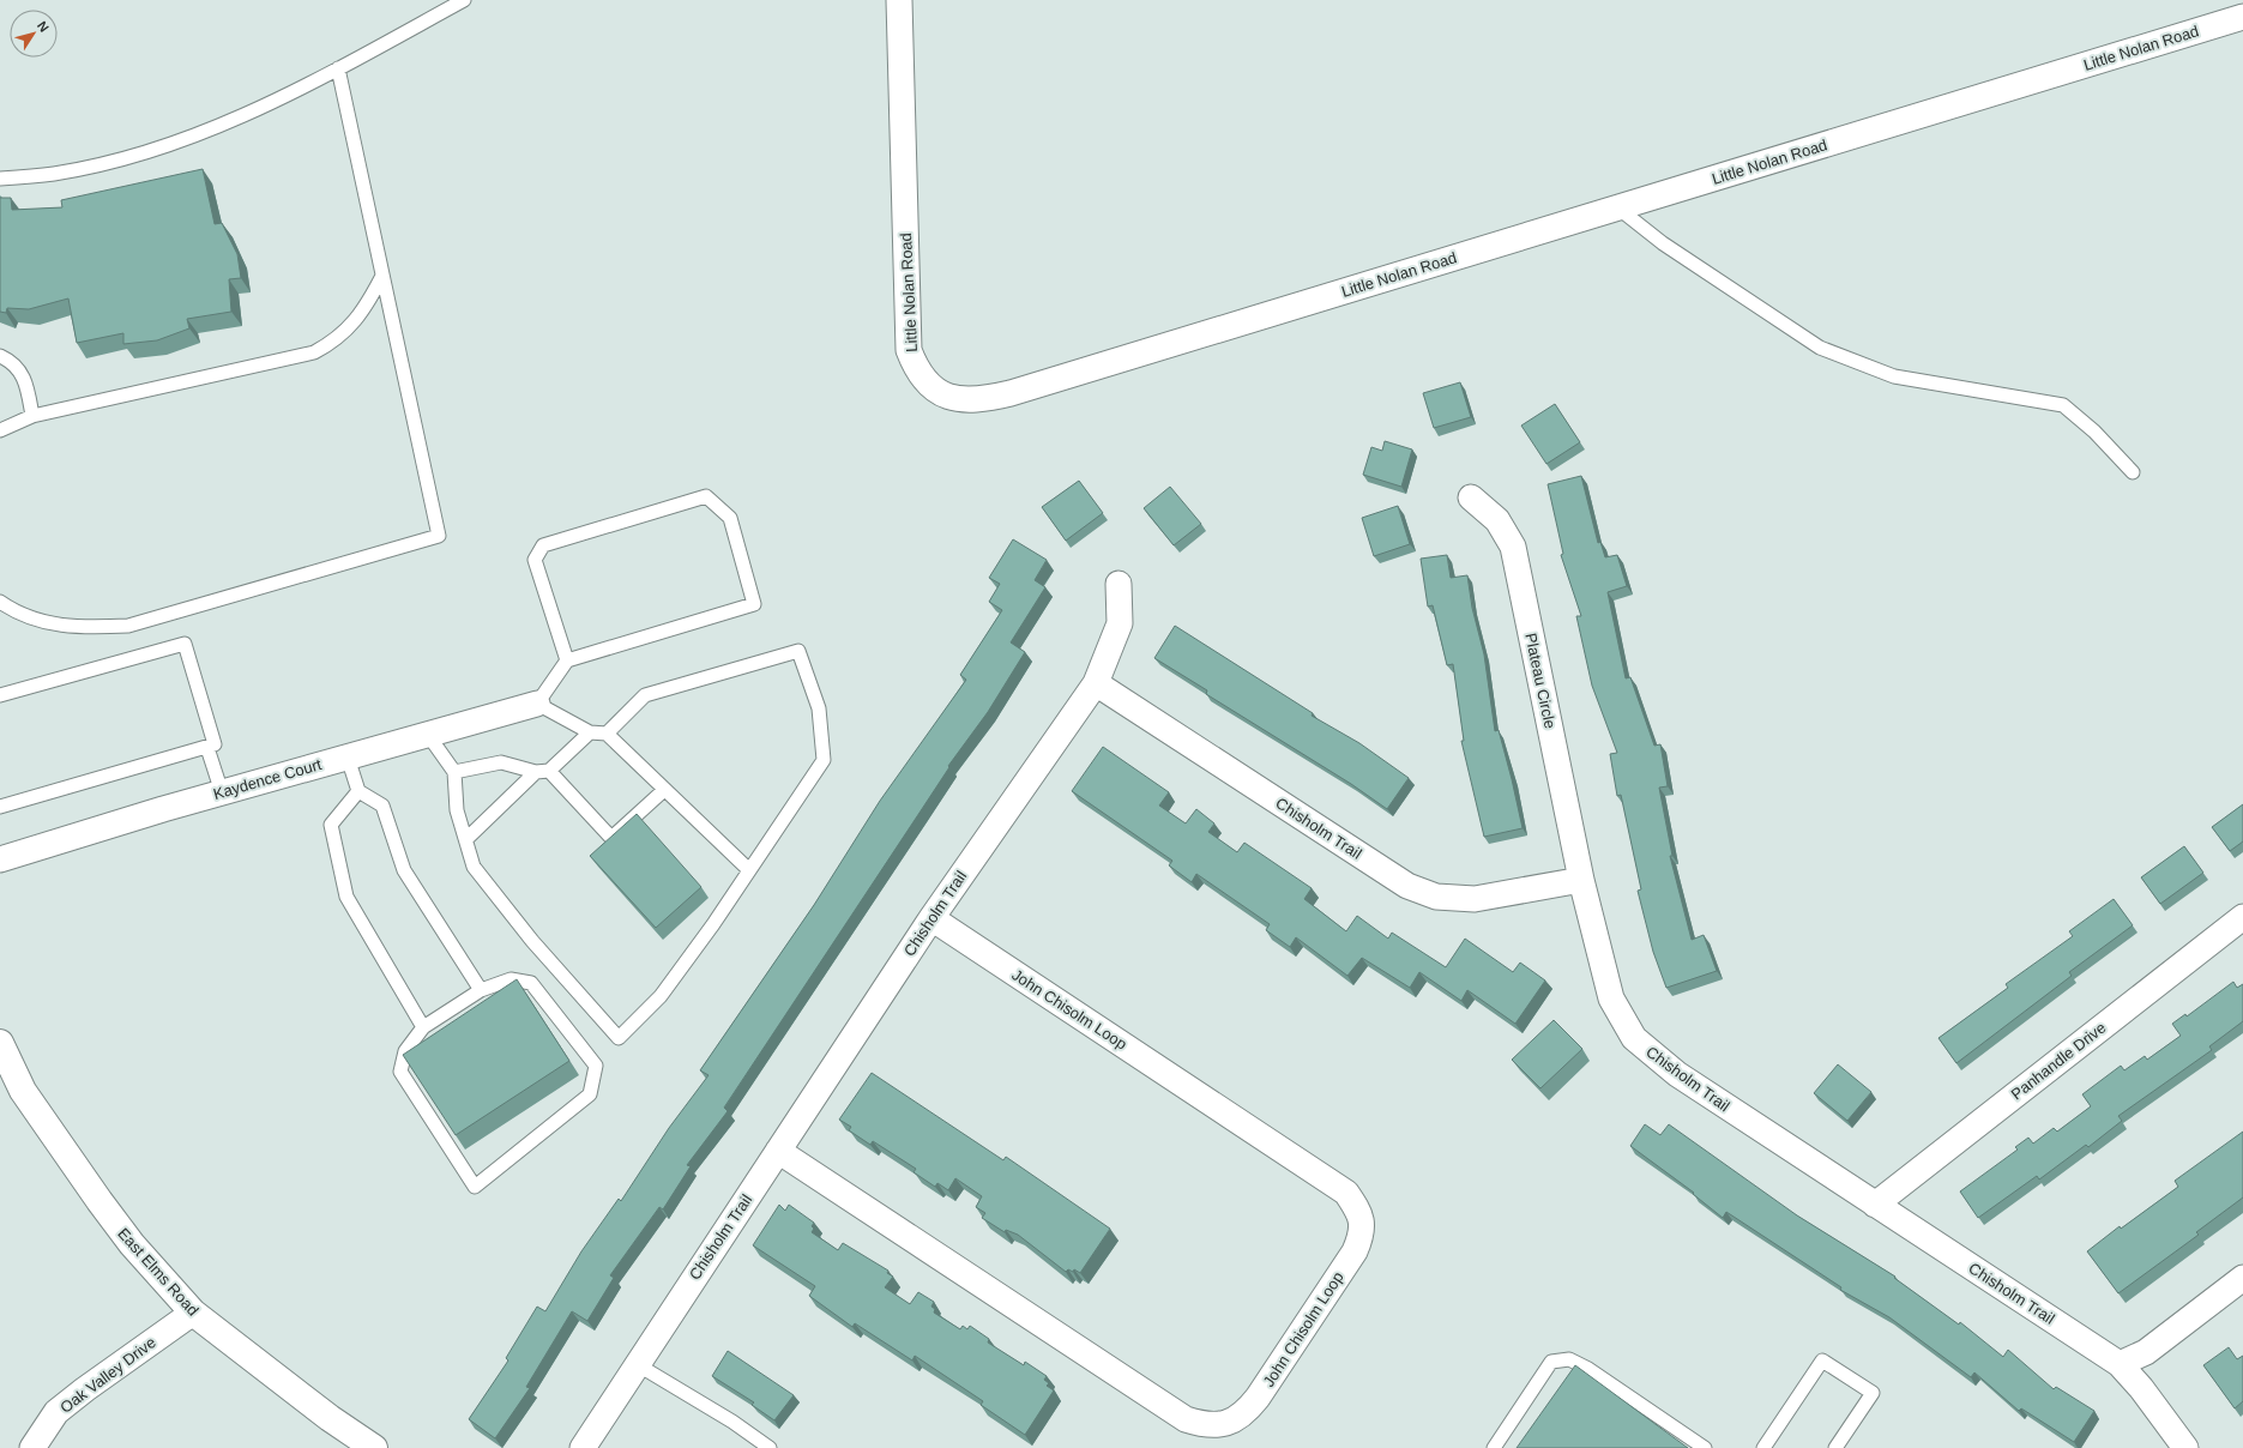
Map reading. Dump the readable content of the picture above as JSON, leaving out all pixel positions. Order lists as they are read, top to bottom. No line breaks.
{"streets":{"main road":["East Elms Road"],"street":["Little Nolan Road","Plateau Circle","Kaydence Court","Chisholm Trail","John Chisolm Loop","Panhandle Drive","Oak Valley Drive"]},"crossings":[["Plateau Circle","Chisholm Trail"],["Chisholm Trail","John Chisolm Loop"],["Chisholm Trail","Panhandle Drive"],["East Elms Road","Oak Valley Drive"]],"north":"top right"}
